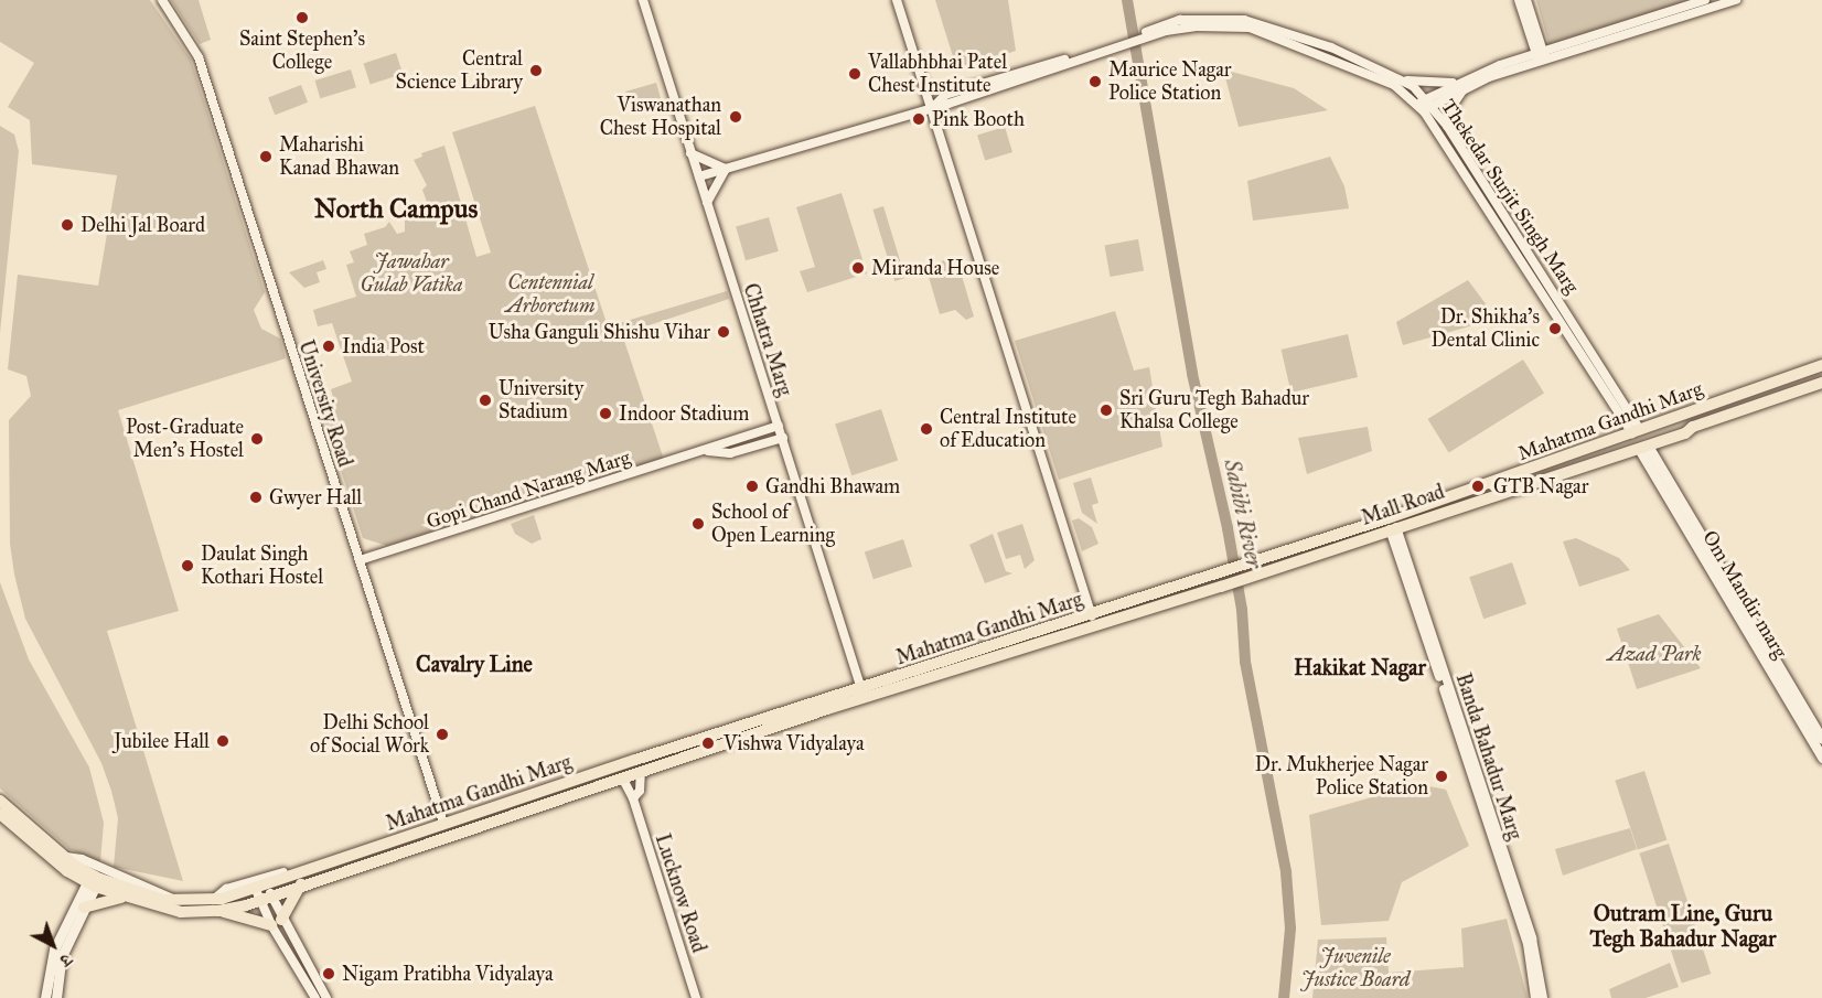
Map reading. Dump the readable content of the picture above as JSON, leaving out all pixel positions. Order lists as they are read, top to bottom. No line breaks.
{"streets":{"main road":["Mahatma Gandhi Marg","Mall Road","Om Mandir marg"],"street":["Thekedar Surjit Singh Marg","Chhatra Marg","University Road","Gopi Chand Narang Marg","Banda Bahadur Marg","Lucknow Road"]},"crossings":[["Thekedar Surjit Singh Marg","Mahatma Gandhi Marg"],["Chhatra Marg","Mahatma Gandhi Marg"],["Chhatra Marg","Gopi Chand Narang Marg"],["University Road","Mahatma Gandhi Marg"],["University Road","Gopi Chand Narang Marg"],["Mahatma Gandhi Marg","Mall Road"],["Mahatma Gandhi Marg","Lucknow Road"],["Mall Road","Om Mandir marg"],["Mall Road","Banda Bahadur Marg"]],"districts":["North Campus","Cavalry Line","Hakikat Nagar","Outram Line, Guru Tegh Bahadur Nagar"],"water":["Sahibi River"],"parks":["Jawahar Gulab Vatika","Centennial Arboretum","Azad Park","Juvenile Justice Board"],"places":["Saint Stephen's College","Central Science Library","Vallabhbhai Patel Chest Institute","Maurice Nagar Police Station","Viswanathan Chest Hospital","Pink Booth","Maharishi Kanad Bhawan","Delhi Jal Board","Miranda House","Dr. Shikha's Dental Clinic","Usha Ganguli Shishu Vihar","India Post","University Stadium","Sri Guru Tegh Bahadur Khalsa College","Indoor Stadium","Central Institute of Education","Post-Graduate Men's Hostel","Gandhi Bhawam","GTB Nagar","Gwyer Hall","School of Open Learning","Daulat Singh Kothari Hostel","Delhi School of Social Work","Jubilee Hall","Vishwa Vidyalaya","Dr. Mukherjee Nagar Police Station","Nigam Pratibha Vidyalaya"],"north":"bottom right"}
